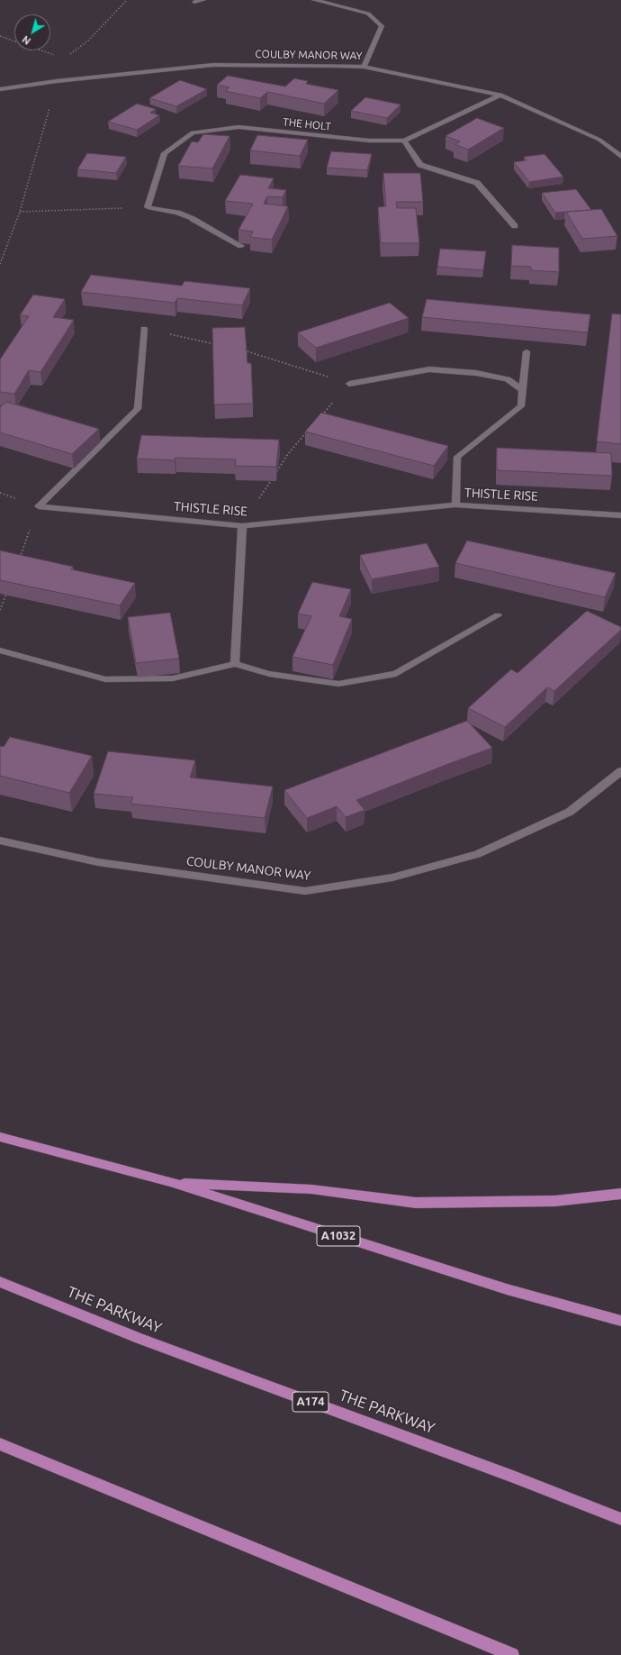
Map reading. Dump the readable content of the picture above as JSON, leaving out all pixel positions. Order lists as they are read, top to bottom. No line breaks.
{"streets":{"highway":["A1032","THE PARKWAY","A174"],"street":["COULBY MANOR WAY","THE HOLT","THISTLE RISE"]},"crossings":[["COULBY MANOR WAY","THE HOLT"]],"north":"bottom left"}
